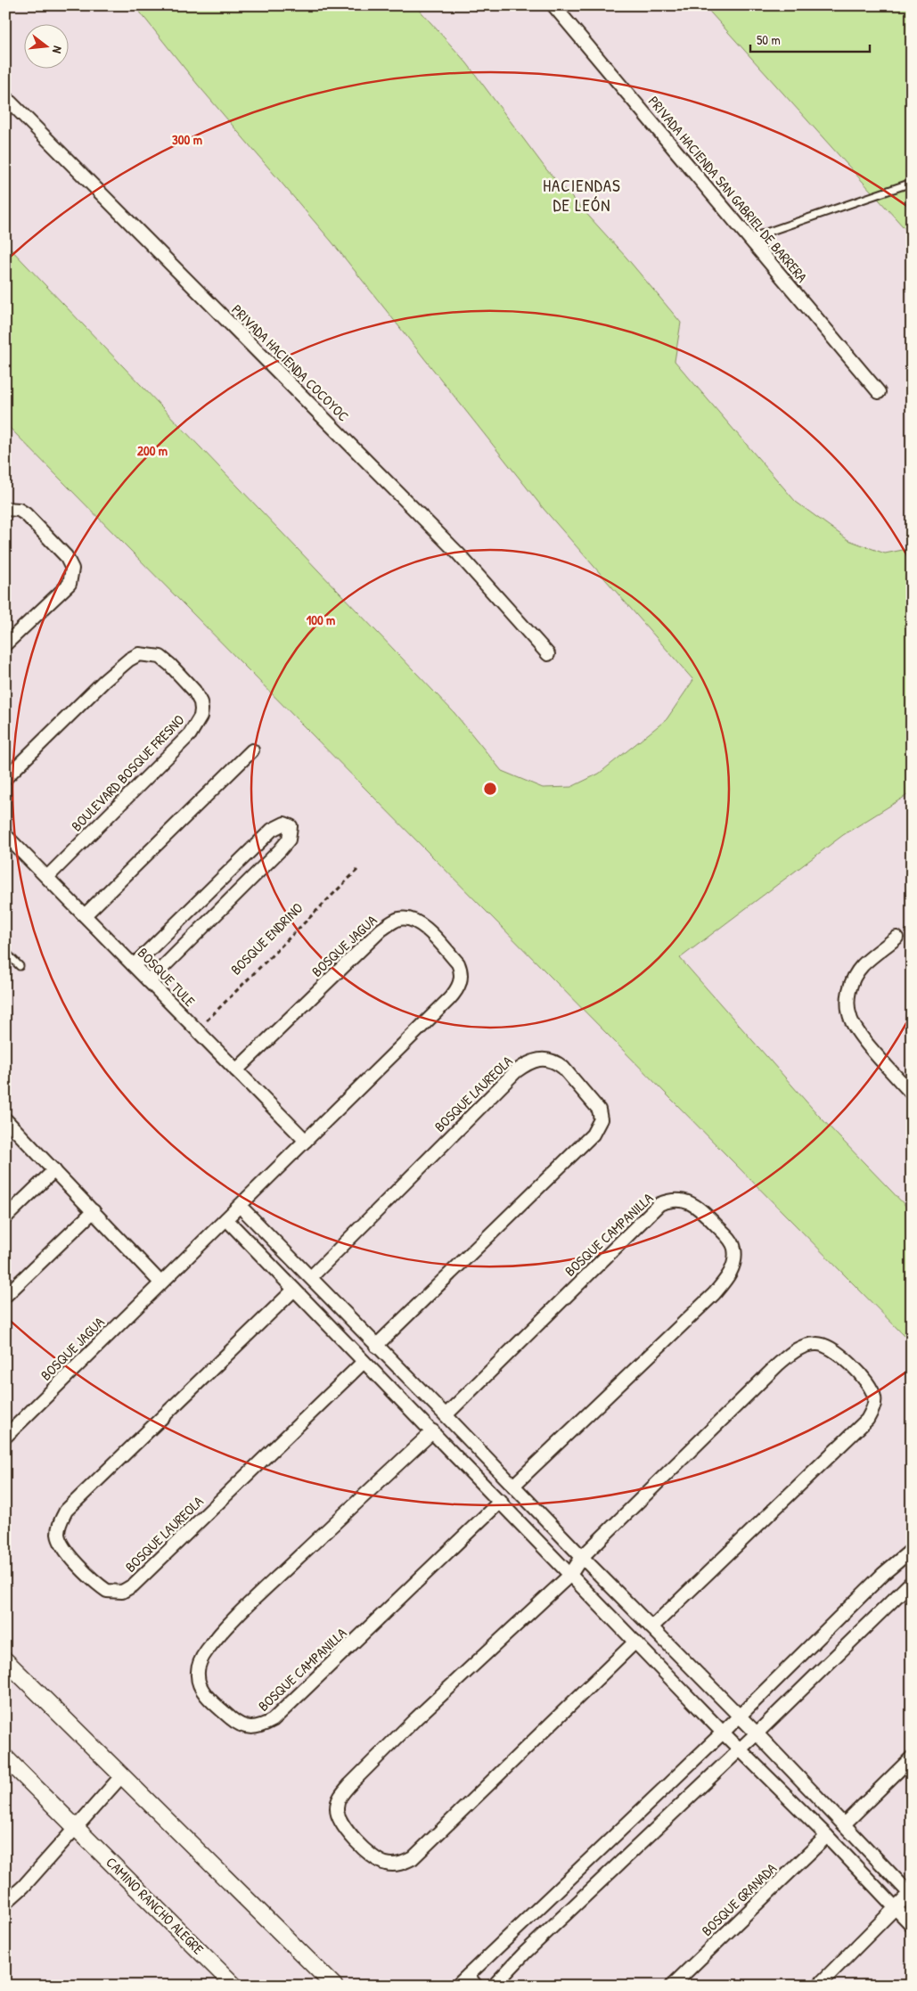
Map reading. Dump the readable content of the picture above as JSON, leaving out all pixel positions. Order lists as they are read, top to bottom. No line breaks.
{"streets":{"street":["PRIVADA HACIENDA SAN GABRIEL DE BARRERA","PRIVADA HACIENDA COCOYOC","BOULEVARD BOSQUE FRESNO","BOSQUE JAGUA","BOSQUE TULE","BOSQUE LAUREOLA","BOSQUE CAMPANILLA","BOSQUE GRANADA","CAMINO RANCHO ALEGRE"],"path":["BOSQUE ENDRINO"]},"crossings":[["BOULEVARD BOSQUE FRESNO","BOSQUE TULE"],["BOSQUE ENDRINO","BOSQUE TULE"],["BOSQUE JAGUA","BOSQUE TULE"]],"districts":["HACIENDAS DE LEÓN"],"scale_bar":"50 m","north":"right","rings":["300 m","200 m","100 m"]}
